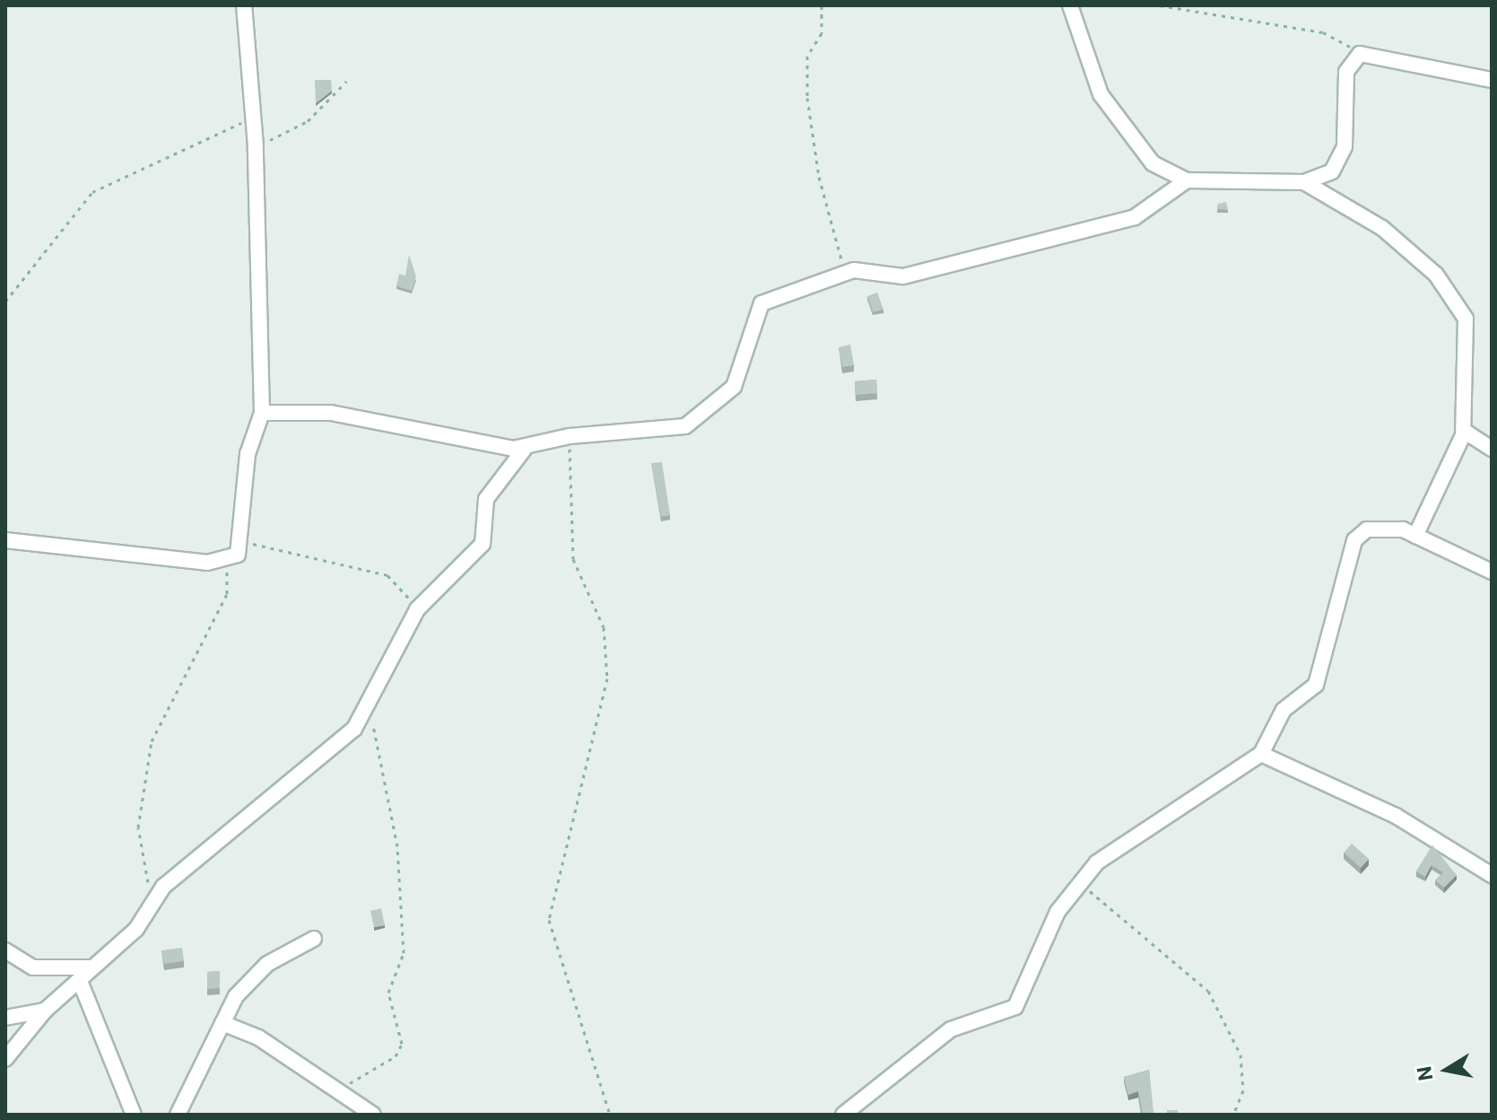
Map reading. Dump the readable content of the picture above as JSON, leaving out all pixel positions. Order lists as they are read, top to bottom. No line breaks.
{"north":"left"}
